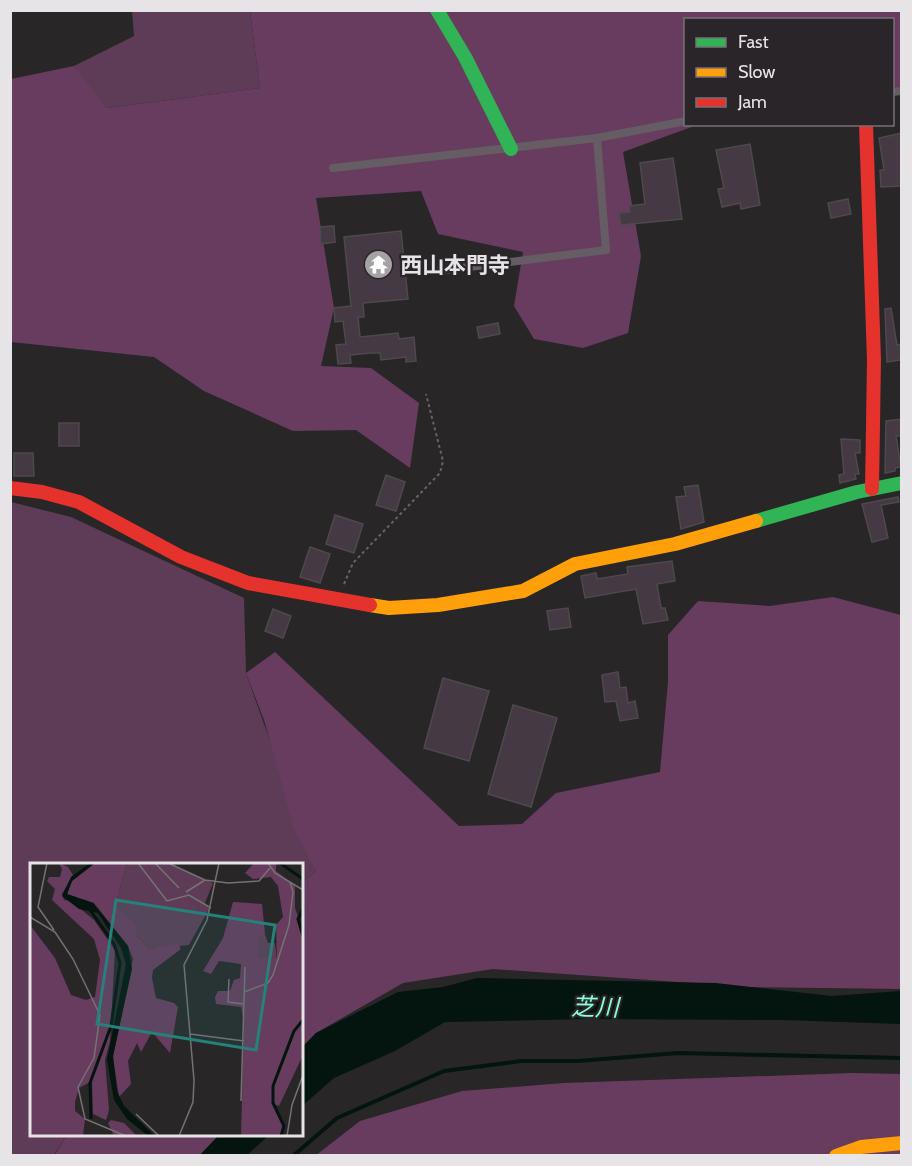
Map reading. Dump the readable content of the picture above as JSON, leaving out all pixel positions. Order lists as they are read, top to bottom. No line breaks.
{"water":["芝川"],"places":{"temple":["西山本門寺"]},"legend":["Fast","Slow","Jam"]}
